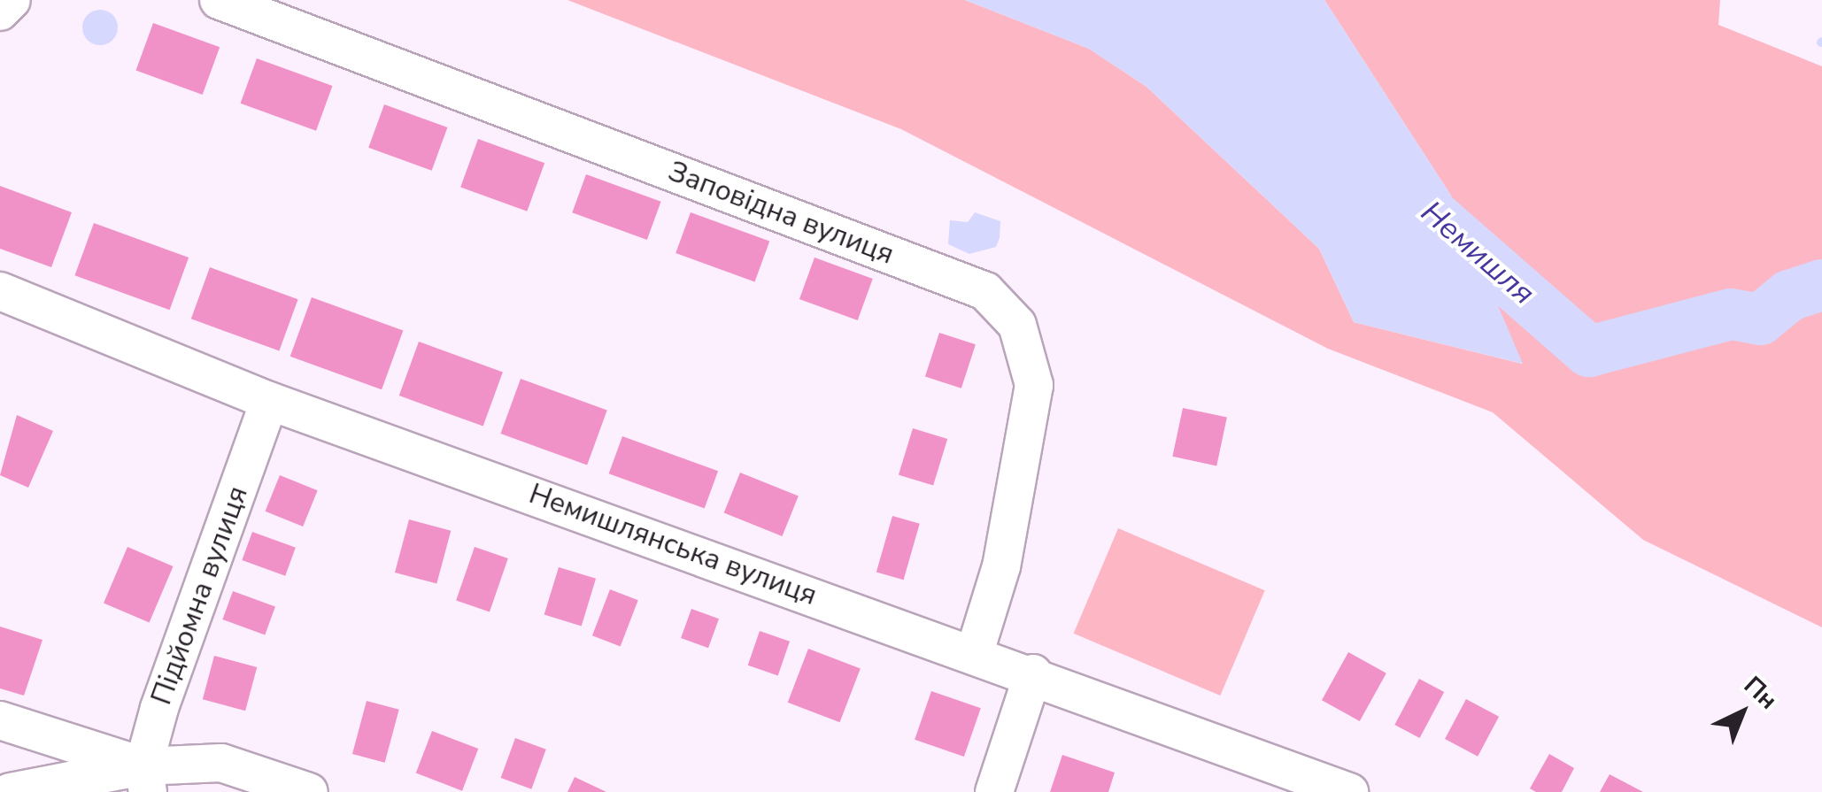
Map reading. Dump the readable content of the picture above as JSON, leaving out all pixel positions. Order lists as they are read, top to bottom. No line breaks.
{"streets":{"street":["Заповідна вулиця","Немишлянська вулиця","Підйомна вулиця"]},"crossings":[["Заповідна вулиця","Немишлянська вулиця"],["Немишлянська вулиця","Підйомна вулиця"]],"water":["Немишля"],"north":"top right"}
